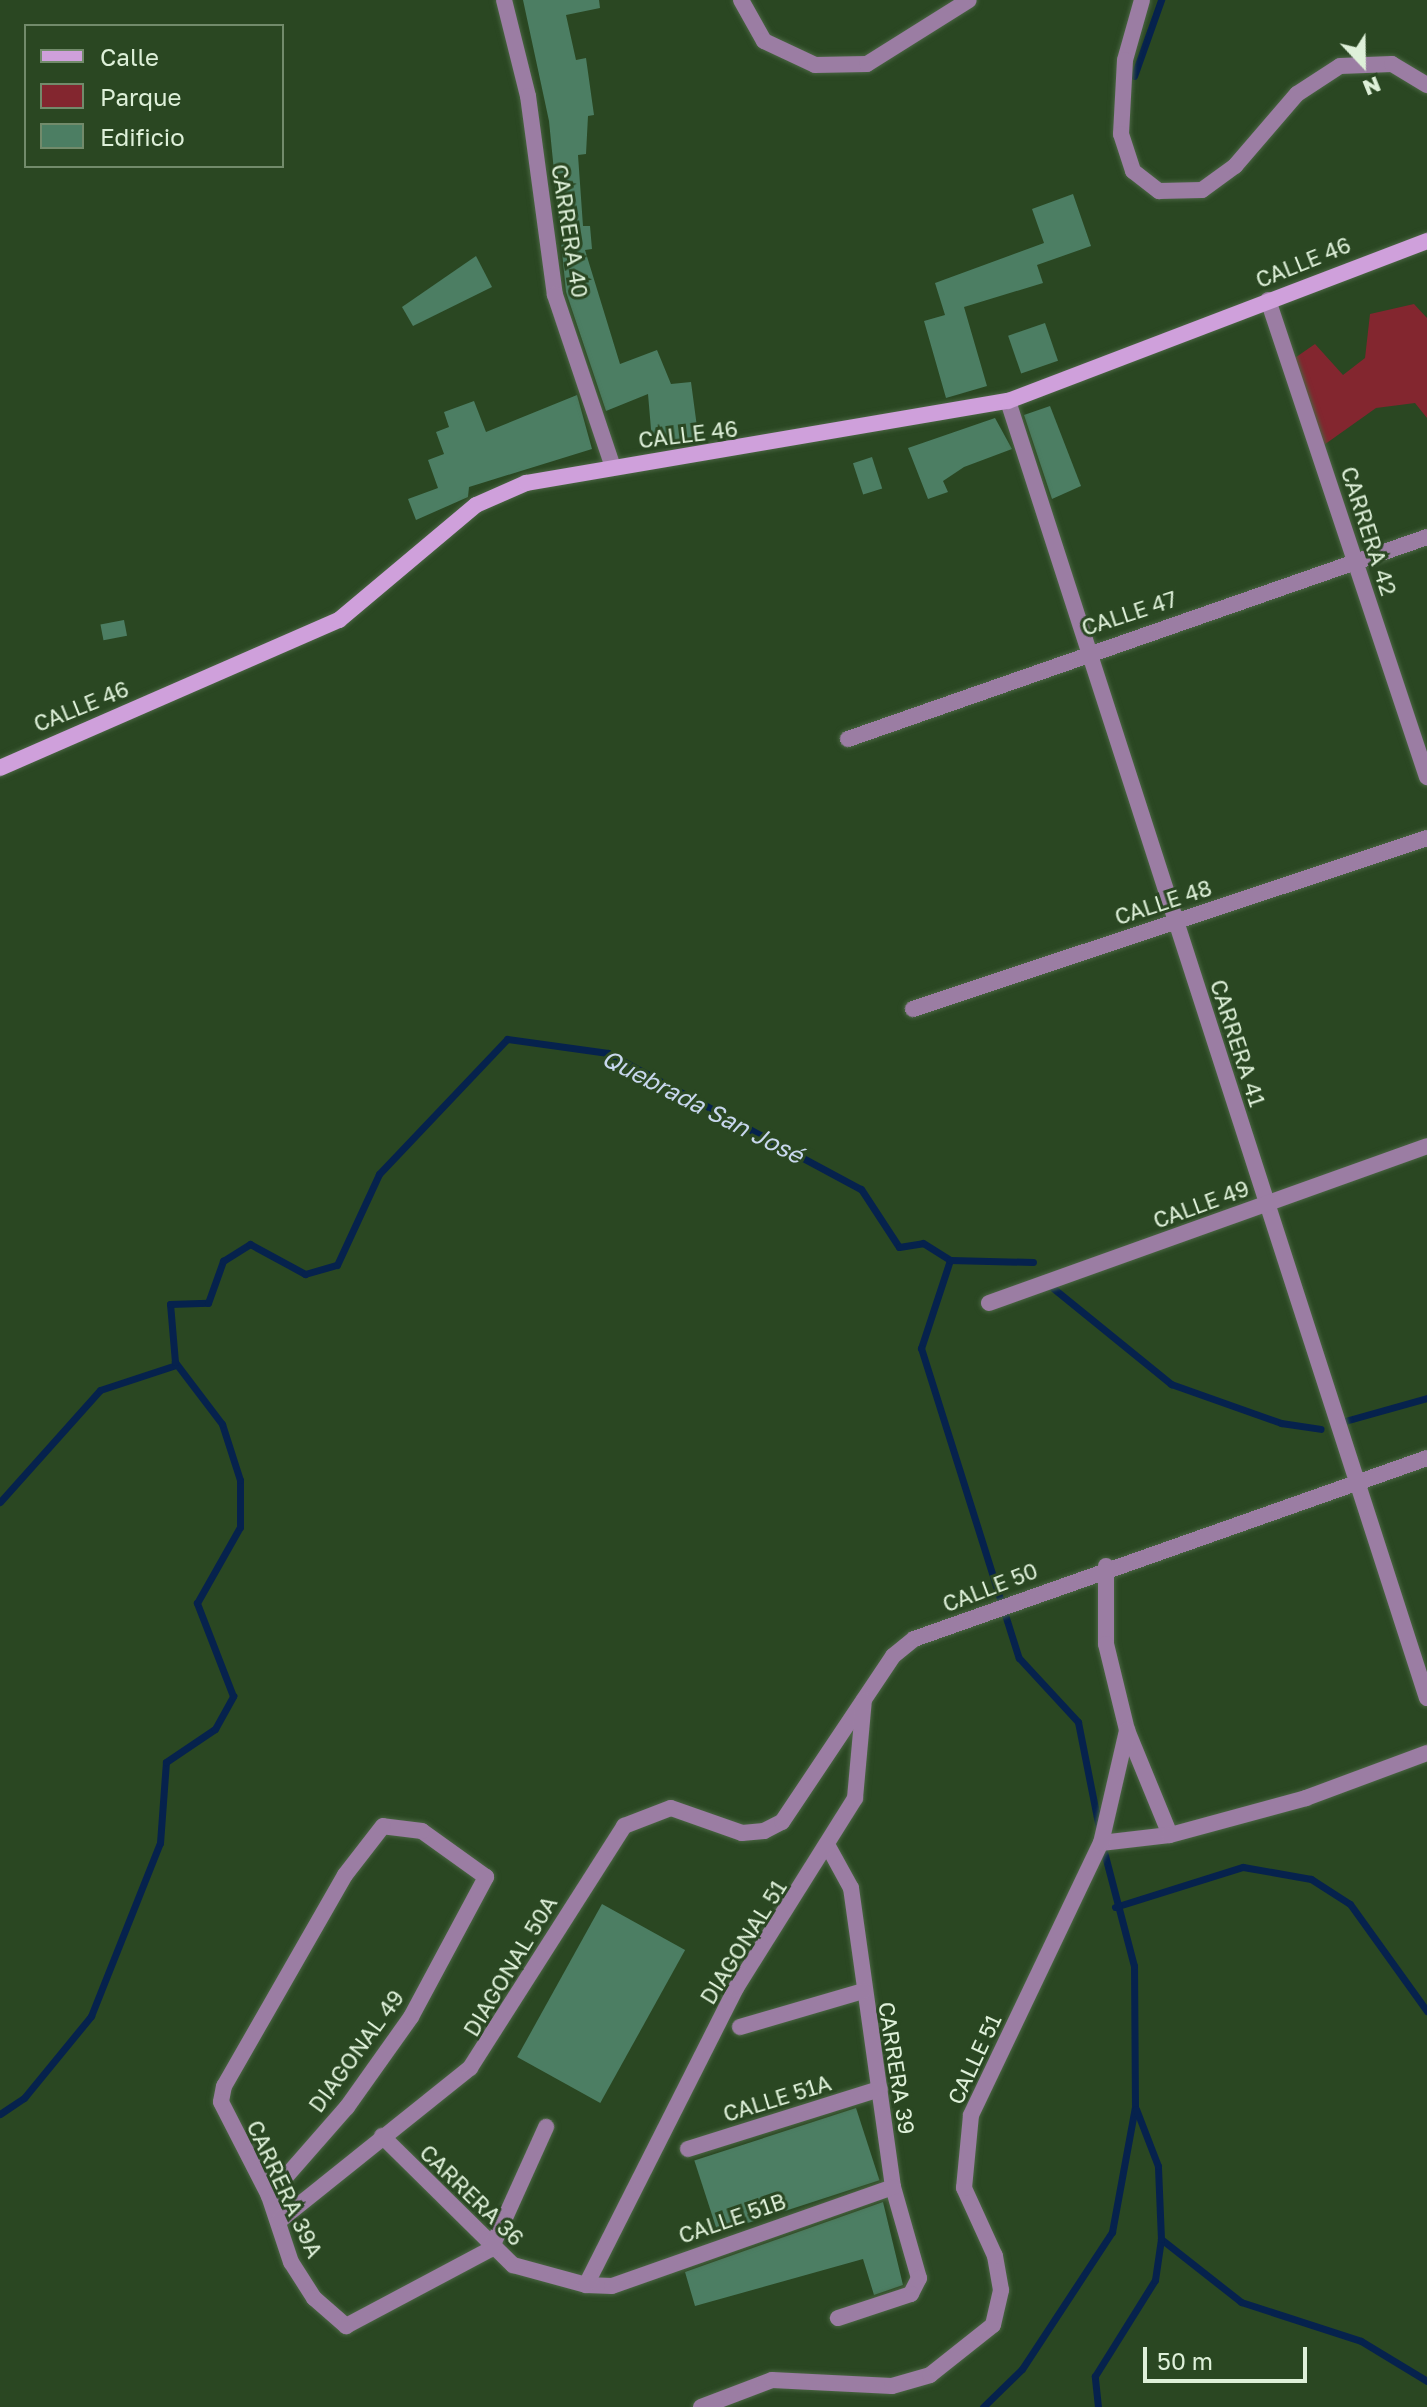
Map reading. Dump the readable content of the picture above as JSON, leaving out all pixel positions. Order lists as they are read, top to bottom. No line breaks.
{"streets":{"street":["CARRERA 40","CALLE 46","CARRERA 42","CALLE 47","CALLE 48","CARRERA 41","CALLE 49","CALLE 50","DIAGONAL 51","DIAGONAL 50A","DIAGONAL 49","CALLE 51","CARRERA 39","CALLE 51A","CARRERA 39A","CARRERA 36","CALLE 51B"]},"crossings":[["CARRERA 40","CALLE 46"],["CALLE 46","CARRERA 42"],["CALLE 46","CARRERA 41"],["CARRERA 42","CALLE 47"],["CALLE 47","CARRERA 41"],["CALLE 48","CARRERA 41"],["CARRERA 41","CALLE 49"],["CARRERA 41","CALLE 50"],["CALLE 50","DIAGONAL 51"],["CALLE 50","DIAGONAL 50A"],["DIAGONAL 51","CARRERA 39"],["DIAGONAL 51","CARRERA 36"],["DIAGONAL 51","CALLE 51B"],["DIAGONAL 50A","CARRERA 39A"],["DIAGONAL 50A","CARRERA 36"],["DIAGONAL 49","CARRERA 39A"],["CARRERA 39","CALLE 51A"],["CARRERA 39","CALLE 51B"],["CARRERA 39A","CARRERA 36"],["CARRERA 36","CALLE 51B"]],"water":["Quebrada San José"],"legend":["Calle","Parque","Edificio"],"scale_bar":"50 m","north":"bottom"}
